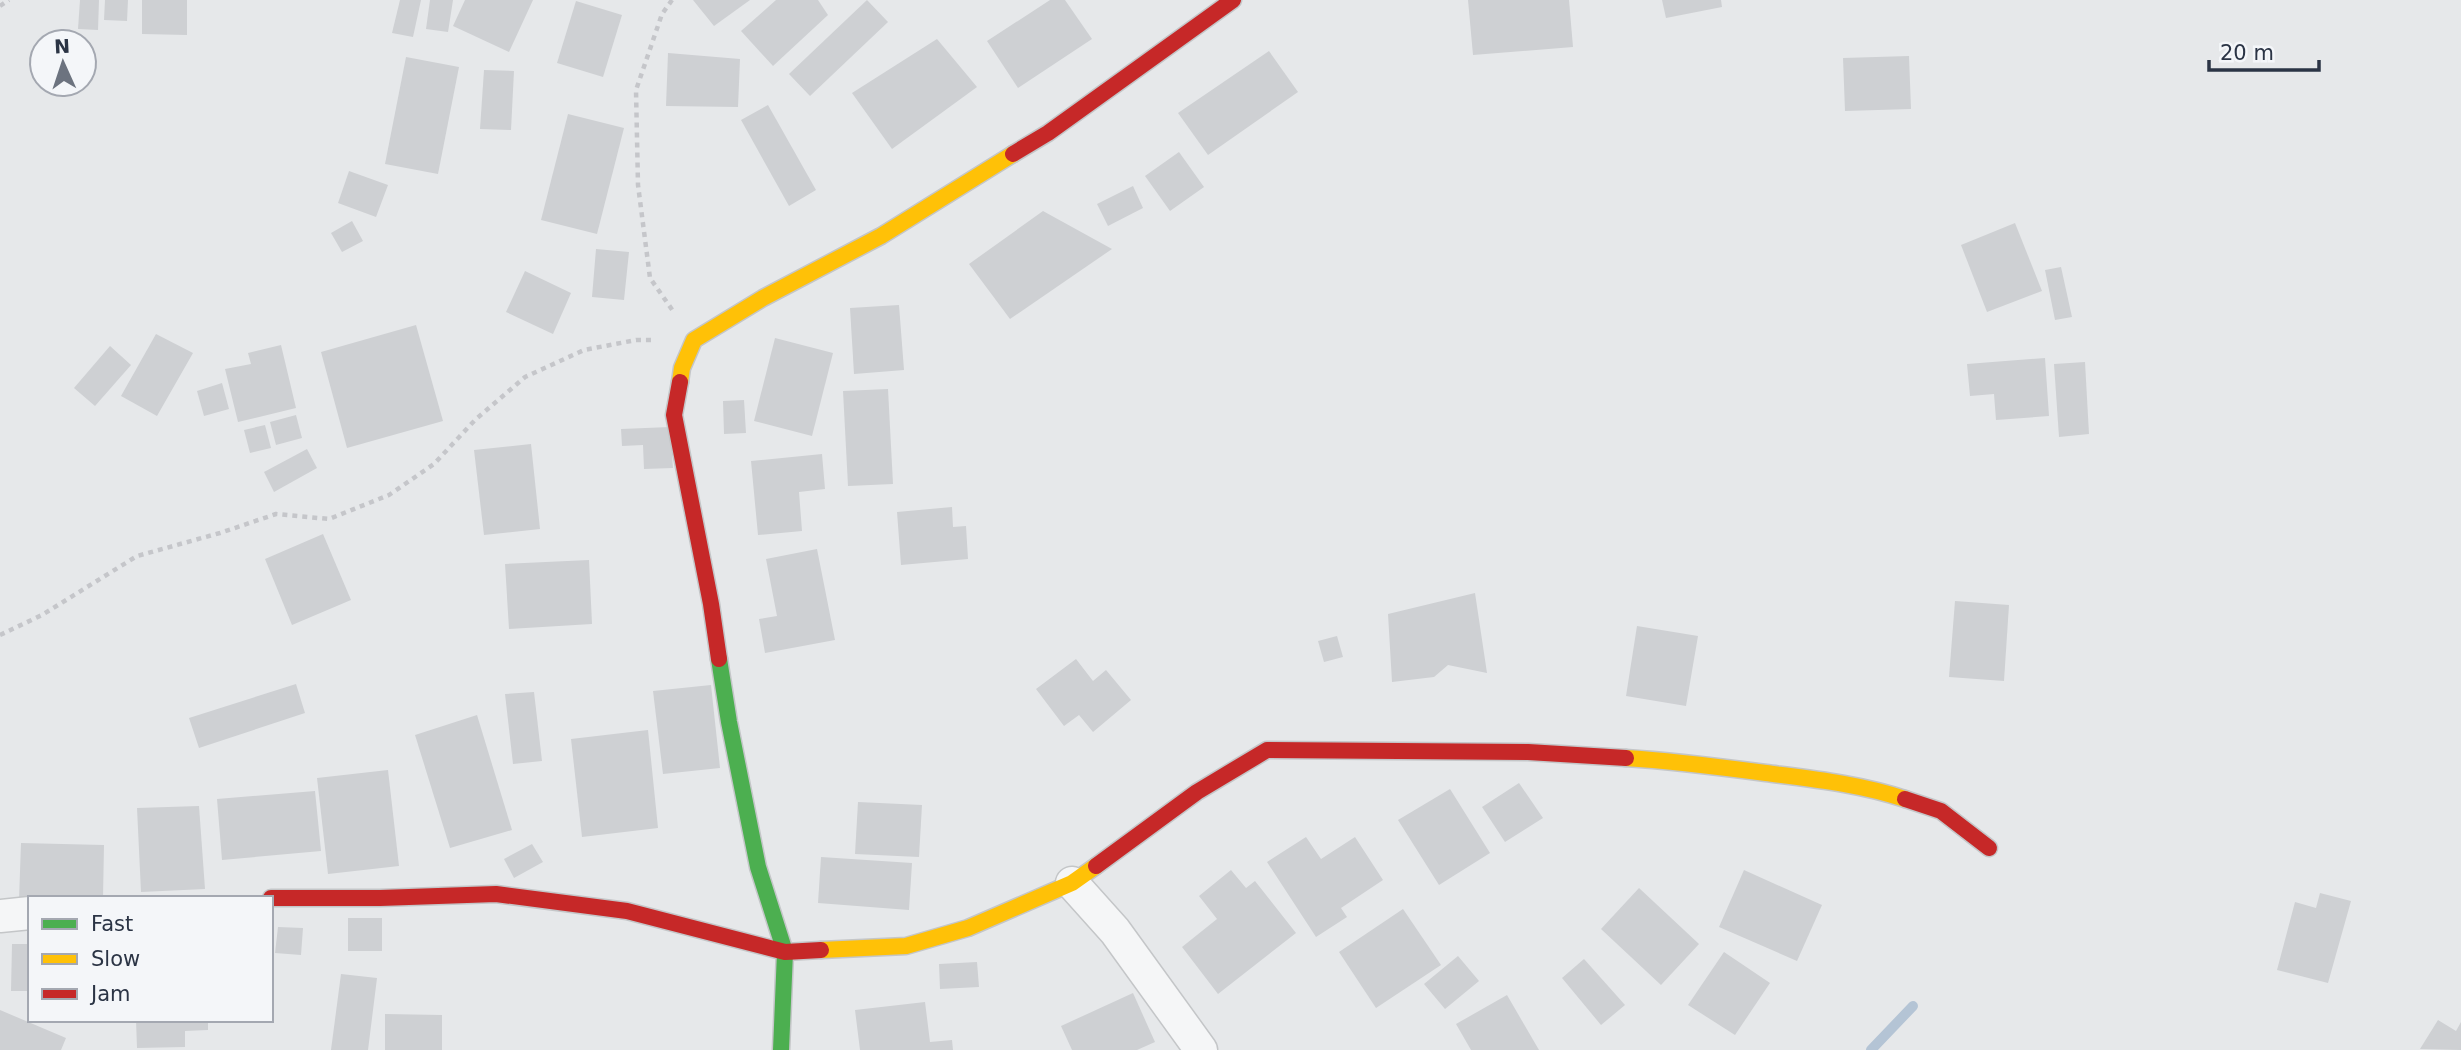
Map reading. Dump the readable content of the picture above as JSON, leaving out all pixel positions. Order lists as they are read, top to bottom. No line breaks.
{"legend":["Fast","Slow","Jam"],"scale_bar":"20 m","north":"top"}
